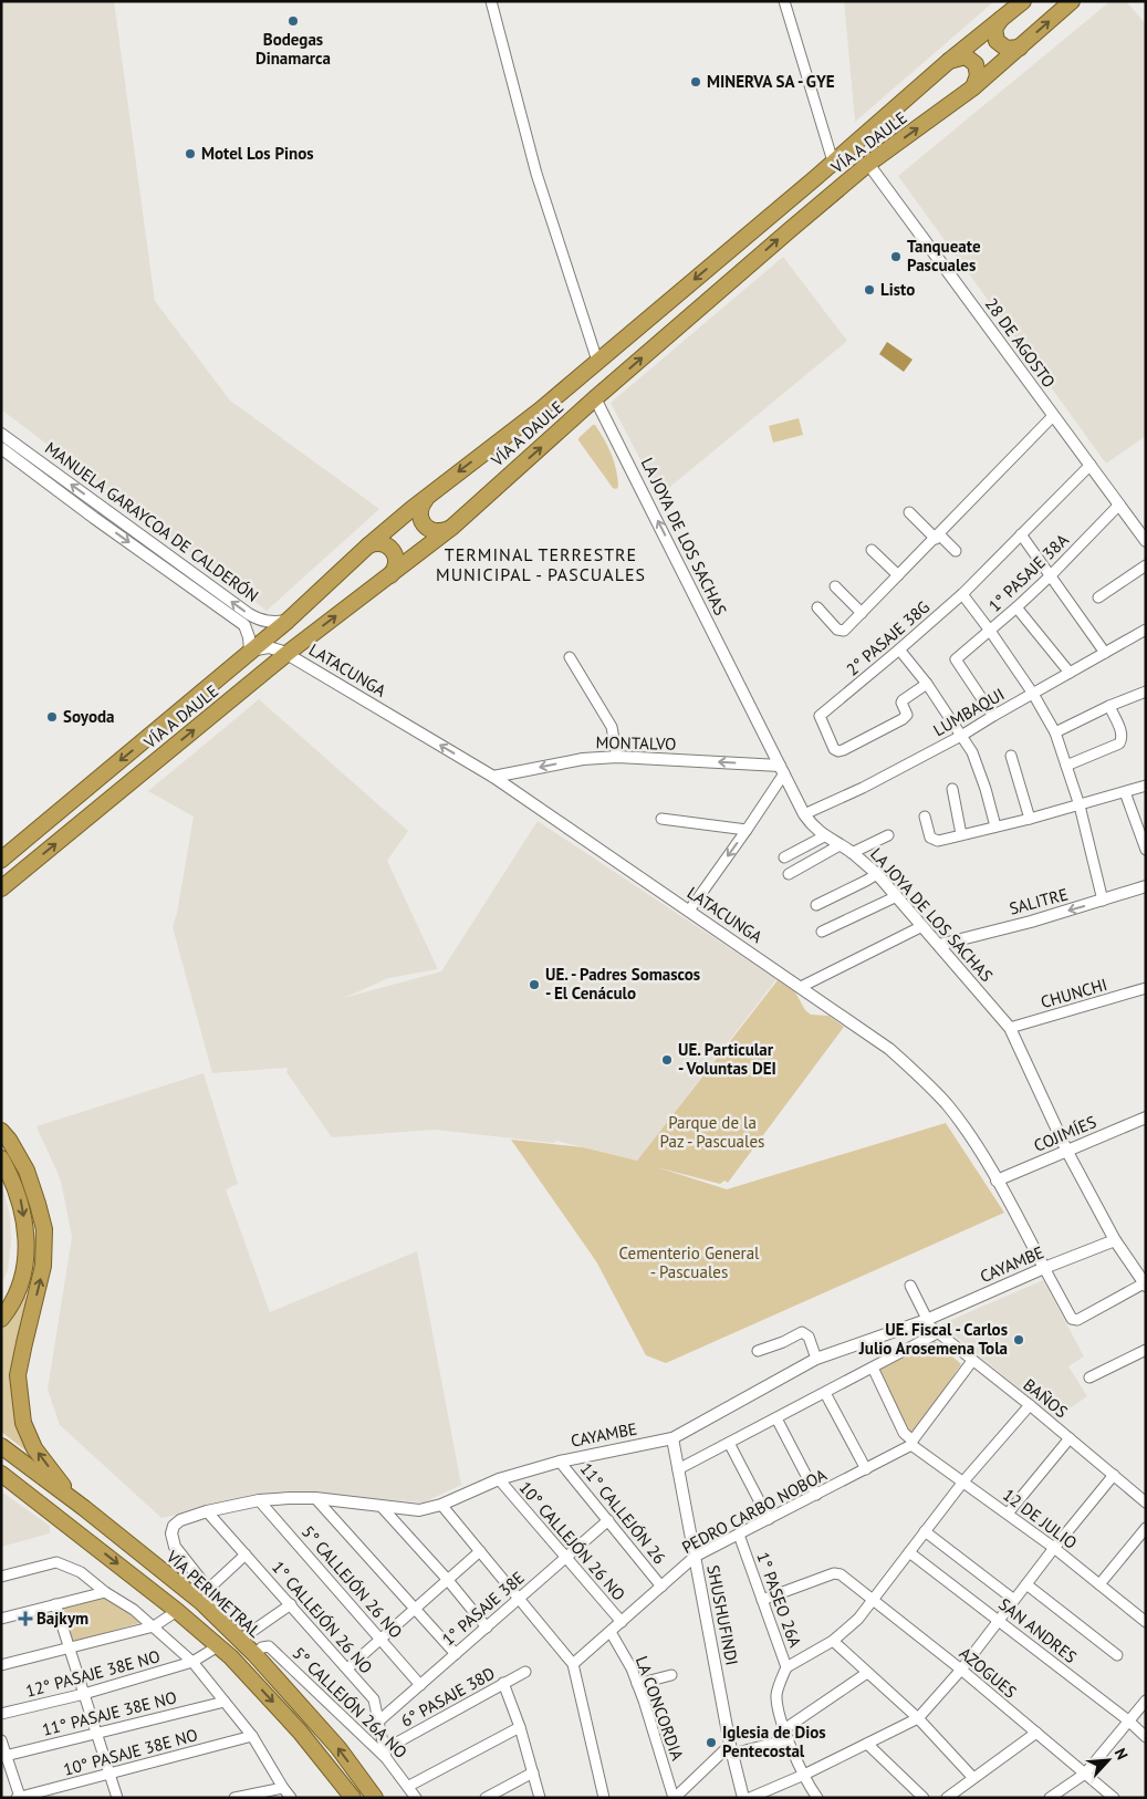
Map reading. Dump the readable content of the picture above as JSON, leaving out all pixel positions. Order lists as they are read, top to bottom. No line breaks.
{"streets":{"highway":["VÍA A DAULE","VÍA PERIMETRAL"],"street":["28 DE AGOSTO","MANUELA GARAYCOA DE CALDERÓN","LA JOYA DE LOS SACHAS","1° PASAJE 38A","2° PASAJE 38G","LATACUNGA","LUMBAQUI","MONTALVO","SALITRE","CHUNCHI","COJIMÍES","CAYAMBE","BAÑOS","PEDRO CARBO NOBOA","11° CALLEJÓN 26","12 DE JULIO","10° CALLEJÓN 26 NO","5° CALLEJÓN 26 NO","1° PASEO 26A","1° PASAJE 38E","SHUSHUFINDI","1° CALLEJÓN 26 NO","SAN ANDRES","AZOGUES","12° PASAJE 38E NO","6° PASAJE 38D","5° CALLEJÓN 26A NO","LA CONCORDIA","11° PASAJE 38E NO","10° PASAJE 38E NO"]},"crossings":[["VÍA A DAULE","28 DE AGOSTO"],["VÍA A DAULE","MANUELA GARAYCOA DE CALDERÓN"],["VÍA A DAULE","LA JOYA DE LOS SACHAS"],["VÍA A DAULE","LATACUNGA"],["28 DE AGOSTO","1° PASAJE 38A"],["28 DE AGOSTO","2° PASAJE 38G"],["MANUELA GARAYCOA DE CALDERÓN","LATACUNGA"],["LA JOYA DE LOS SACHAS","LATACUNGA"],["LA JOYA DE LOS SACHAS","LUMBAQUI"],["LA JOYA DE LOS SACHAS","MONTALVO"],["LA JOYA DE LOS SACHAS","SALITRE"],["LA JOYA DE LOS SACHAS","CHUNCHI"],["LA JOYA DE LOS SACHAS","COJIMÍES"],["LA JOYA DE LOS SACHAS","CAYAMBE"],["1° PASAJE 38A","LUMBAQUI"],["LATACUNGA","MONTALVO"],["LATACUNGA","COJIMÍES"],["LATACUNGA","CAYAMBE"],["CAYAMBE","BAÑOS"],["CAYAMBE","11° CALLEJÓN 26"],["CAYAMBE","10° CALLEJÓN 26 NO"],["CAYAMBE","5° CALLEJÓN 26 NO"],["CAYAMBE","VÍA PERIMETRAL"],["CAYAMBE","SHUSHUFINDI"],["CAYAMBE","1° CALLEJÓN 26 NO"],["BAÑOS","PEDRO CARBO NOBOA"],["PEDRO CARBO NOBOA","11° CALLEJÓN 26"],["PEDRO CARBO NOBOA","12 DE JULIO"],["PEDRO CARBO NOBOA","10° CALLEJÓN 26 NO"],["PEDRO CARBO NOBOA","1° PASEO 26A"],["PEDRO CARBO NOBOA","SHUSHUFINDI"],["PEDRO CARBO NOBOA","LA CONCORDIA"],["11° CALLEJÓN 26","1° PASAJE 38E"],["10° CALLEJÓN 26 NO","1° PASAJE 38E"],["5° CALLEJÓN 26 NO","1° PASAJE 38E"],["VÍA PERIMETRAL","5° CALLEJÓN 26A NO"],["1° PASEO 26A","AZOGUES"],["1° PASAJE 38E","1° CALLEJÓN 26 NO"],["1° CALLEJÓN 26 NO","6° PASAJE 38D"],["1° CALLEJÓN 26 NO","5° CALLEJÓN 26A NO"],["6° PASAJE 38D","5° CALLEJÓN 26A NO"]],"one_way":["LA JOYA DE LOS SACHAS","MONTALVO"],"districts":["TERMINAL TERRESTRE MUNICIPAL - PASCUALES"],"parks":["Parque de la Paz - Pascuales","Cementerio General - Pascuales"],"places":{"other":["Bodegas Dinamarca","MINERVA SA - GYE","Motel Los Pinos","Tanqueate Pascuales","Listo","Soyoda","UE. - Padres Somascos - El Cenáculo","UE. Particular - Voluntas DEI","UE. Fiscal - Carlos Julio Arosemena Tola","Iglesia de Dios Pentecostal"],"health":["Bajkym"]},"north":"top right"}
